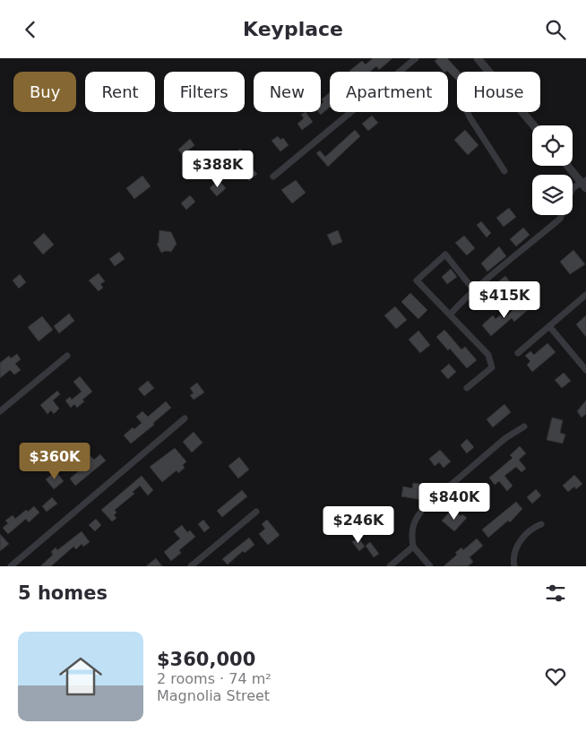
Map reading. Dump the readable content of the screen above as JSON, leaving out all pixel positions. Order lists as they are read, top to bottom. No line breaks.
{"page":{"header":"Keyplace","chip":["Buy","Rent","Filters","New","Apartment","House"],"price":["$388K","$415K","$360K","$840K","$246K"],"heading":"5 homes","list":[{"name":"$360,000","note":"2 rooms · 74 m² · Magnolia Street"}]}}
